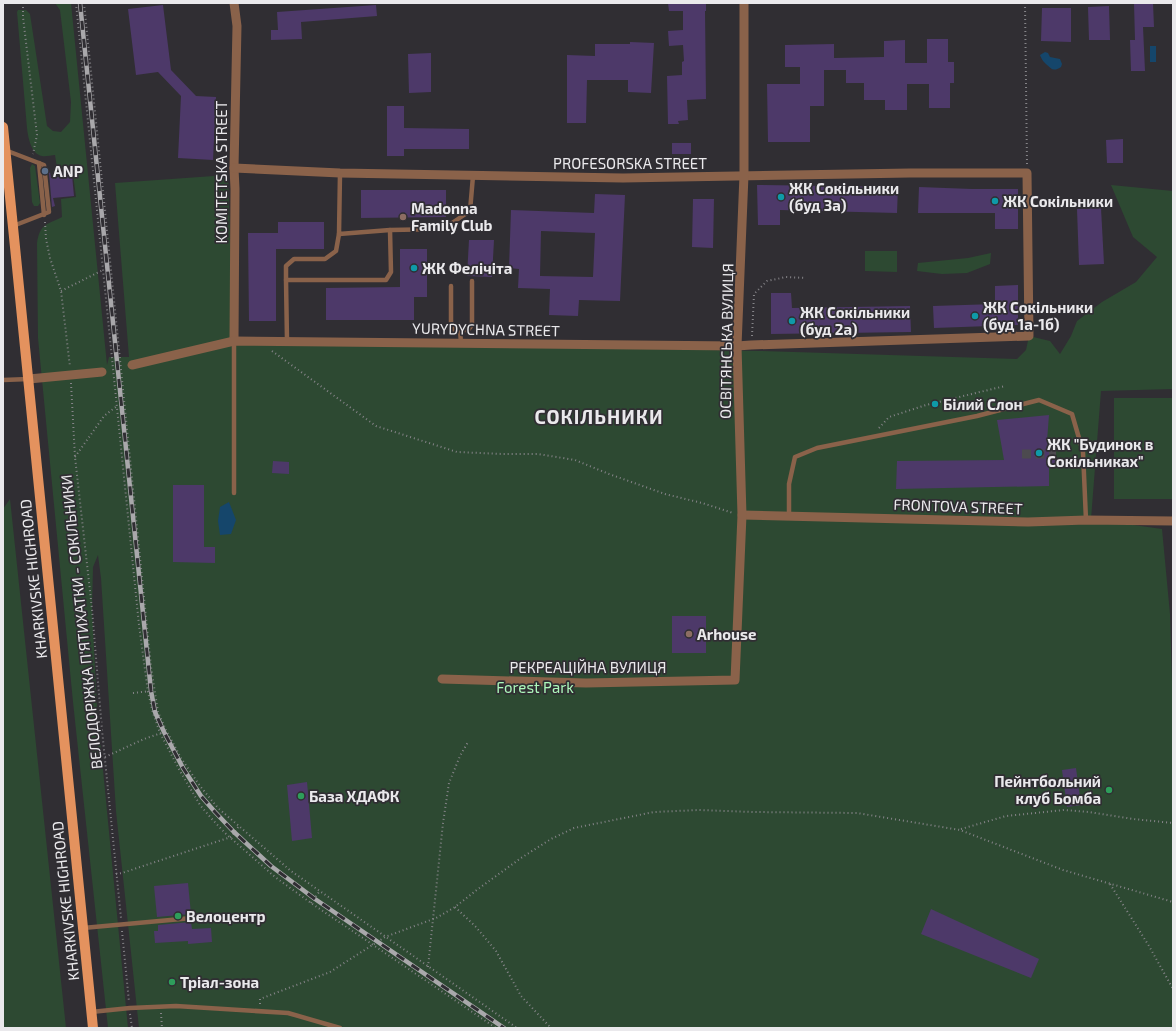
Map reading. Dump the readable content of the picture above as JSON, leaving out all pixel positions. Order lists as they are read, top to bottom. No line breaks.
{"streets":{"main road":["KHARKIVSKE HIGHROAD"],"street":["PROFESORSKA STREET","KOMITETSKA STREET","YURYDYCHNA STREET","ОСВІТЯНСЬКА ВУЛИЦЯ","FRONTOVA STREET","РЕКРЕАЦІЙНА ВУЛИЦЯ"],"path":["ВЕЛОДОРІЖКА П'ЯТИХАТКИ - СОКІЛЬНИКИ"]},"crossings":[["PROFESORSKA STREET","KOMITETSKA STREET"],["PROFESORSKA STREET","YURYDYCHNA STREET"],["PROFESORSKA STREET","ОСВІТЯНСЬКА ВУЛИЦЯ"],["KOMITETSKA STREET","YURYDYCHNA STREET"],["YURYDYCHNA STREET","ОСВІТЯНСЬКА ВУЛИЦЯ"],["ОСВІТЯНСЬКА ВУЛИЦЯ","FRONTOVA STREET"],["ОСВІТЯНСЬКА ВУЛИЦЯ","РЕКРЕАЦІЙНА ВУЛИЦЯ"]],"districts":["СОКІЛЬНИКИ"],"parks":["Forest Park"],"places":["ANP","ЖК Сокільники (буд 3а)","ЖК Сокільники","Madonna Family Club","ЖК Фелічіта","ЖК Сокільники (буд 1а-1б)","ЖК Сокільники (буд 2а)","Білий Слон","ЖК \"Будинок в Сокільниках\"","Arhouse","Пейнтбольний клуб Бомба","База ХДАФК","Велоцентр","Тріал-зона"]}
